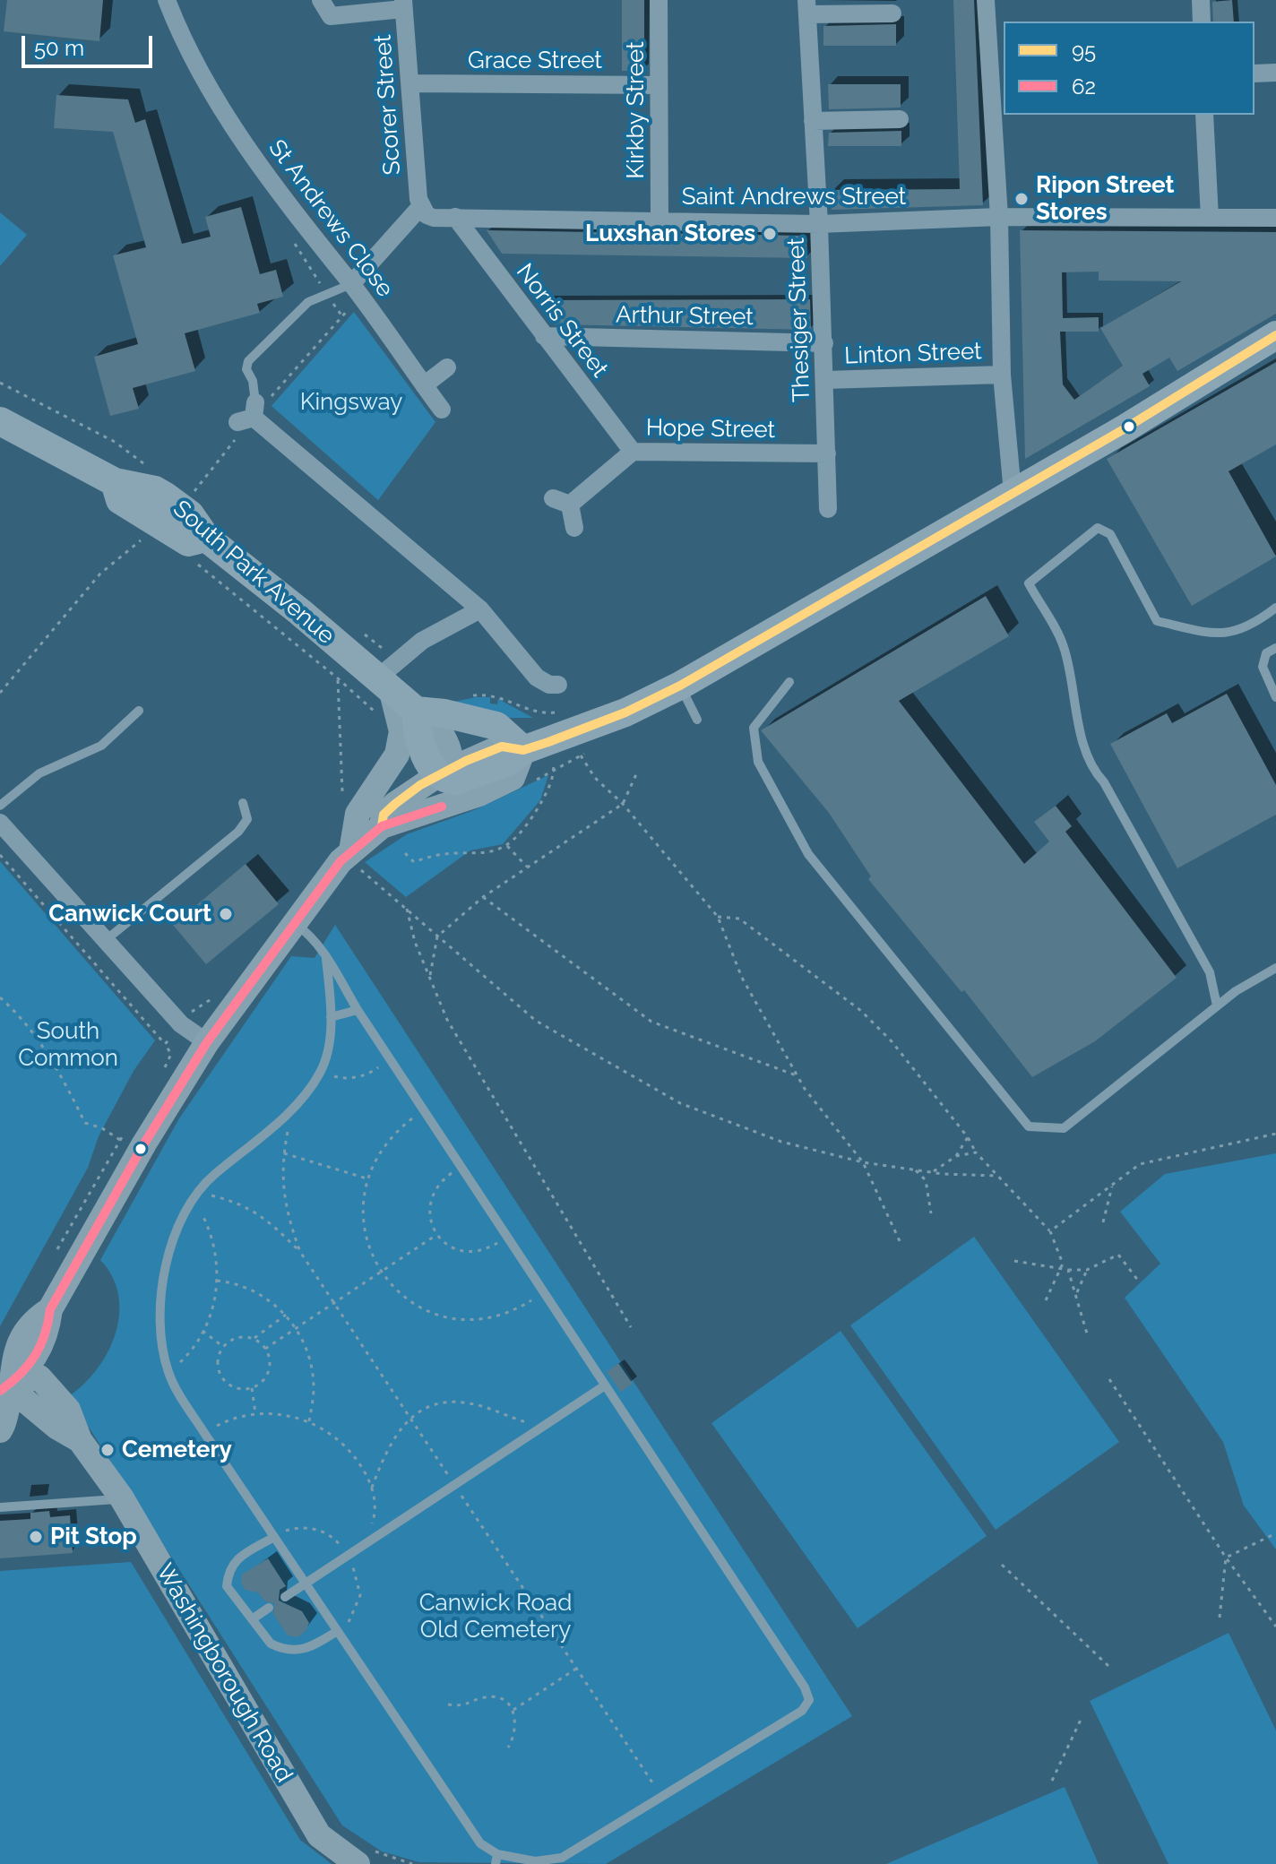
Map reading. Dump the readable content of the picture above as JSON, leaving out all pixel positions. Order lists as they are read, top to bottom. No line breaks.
{"streets":{"main road":["South Park Avenue","Washingborough Road"],"street":["Grace Street","Scorer Street","Kirkby Street","Saint Andrews Street","St Andrews Close","Arthur Street","Thesiger Street","Norris Street","Linton Street","Hope Street"]},"crossings":[["Grace Street","Scorer Street"],["Grace Street","Kirkby Street"],["Scorer Street","Saint Andrews Street"],["Kirkby Street","Saint Andrews Street"],["Saint Andrews Street","Thesiger Street"],["Saint Andrews Street","Norris Street"],["Arthur Street","Thesiger Street"],["Arthur Street","Norris Street"],["Thesiger Street","Linton Street"],["Thesiger Street","Hope Street"],["Norris Street","Hope Street"]],"parks":["Kingsway","South Common","Canwick Road Old Cemetery"],"places":["Ripon Street Stores","Luxshan Stores","Canwick Court","Cemetery","Pit Stop"],"lines":["transit line 95","transit line 62"],"legend":["95","62"],"scale_bar":"50 m"}
